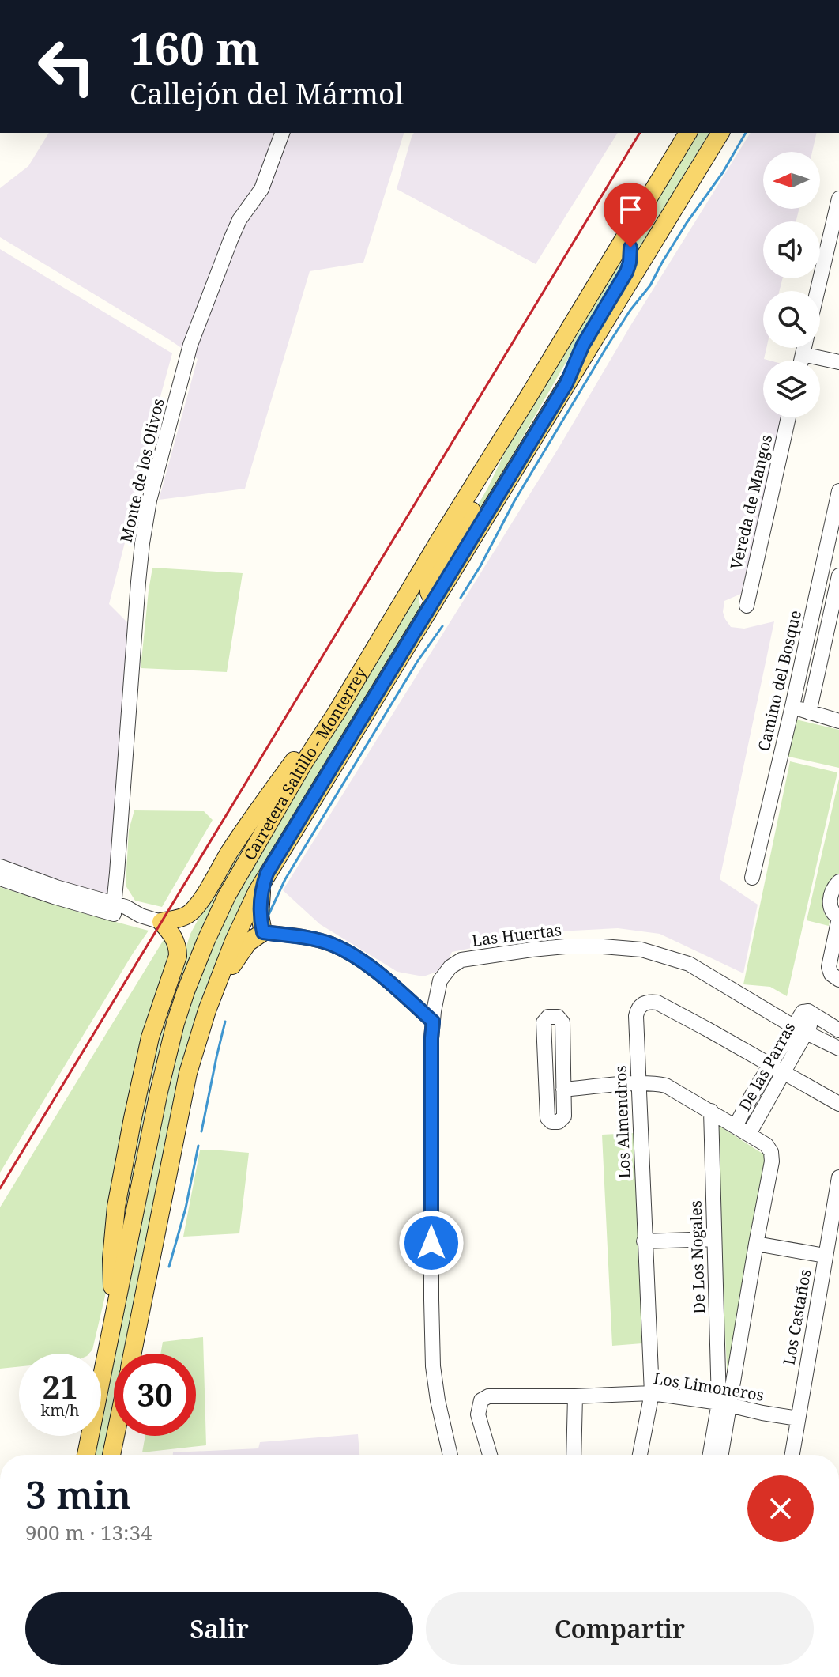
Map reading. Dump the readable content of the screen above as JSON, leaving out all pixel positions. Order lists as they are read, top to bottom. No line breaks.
{"streets":{"main road":["Carretera Saltillo - Monterrey"],"street":["Monte de los Olivos","Vereda de Mangos","Camino del Bosque","Las Huertas","De las Parras","Los Almendros","De Los Nogales","Los Castaños","Los Limoneros"]},"crossings":[["Las Huertas","De las Parras"],["De las Parras","Los Almendros"],["Los Almendros","Los Limoneros"],["De Los Nogales","Los Limoneros"],["Los Castaños","Los Limoneros"]],"north":"left","page":{"turn":["160 m","Callejón del Mármol"],"speed":"21 km/h","limit":"30","heading":["3 min","900 m · 13:34"],"buttons":["Salir","Compartir"]}}
